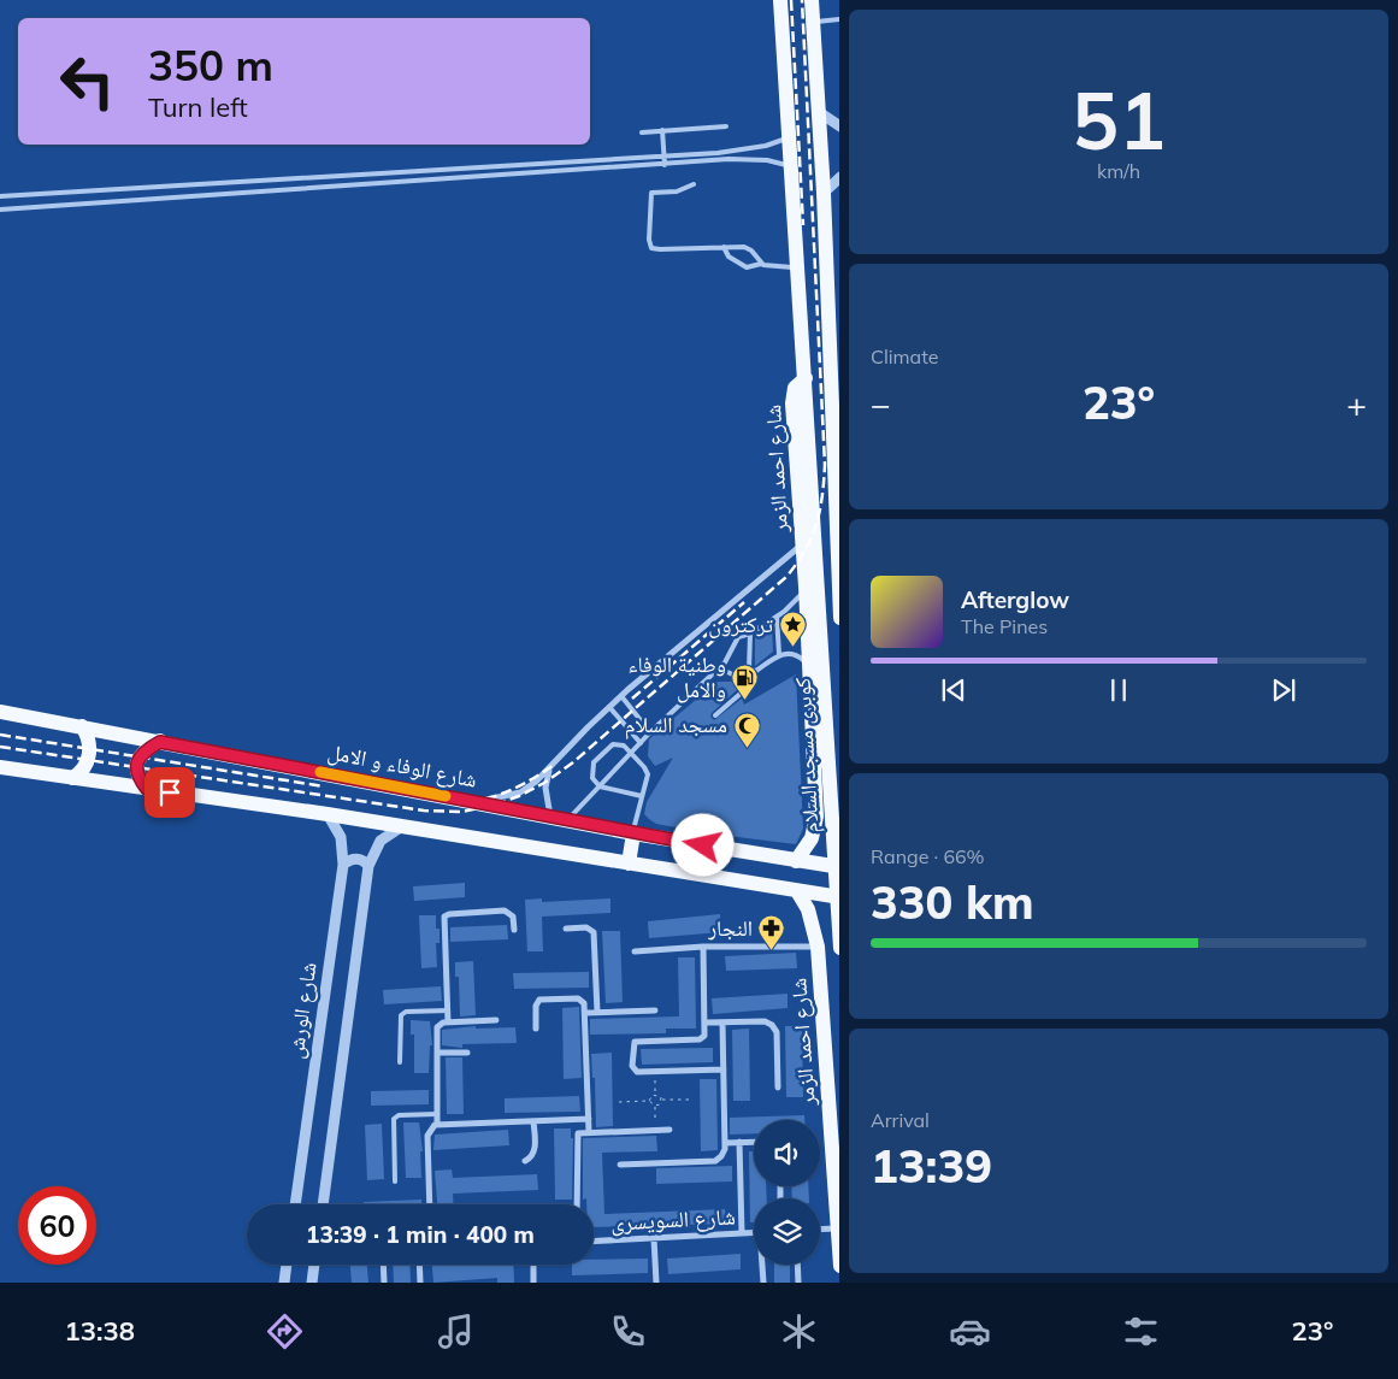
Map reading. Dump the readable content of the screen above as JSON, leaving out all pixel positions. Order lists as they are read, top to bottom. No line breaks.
{"streets":{"main road":["شارع احمد الزمر","كوبرى مسجد السلام","شارع الوفاء و الامل"],"street":["شارع الورش","شارع السويسرى"]},"crossings":[["شارع احمد الزمر","كوبرى مسجد السلام"],["شارع احمد الزمر","شارع الوفاء و الامل"]],"places":{"place":["تركترون"],"fuel station":["وطنية الوفاء والامل"],"mosque":["مسجد السلام"],"pharmacy":["النجار"]},"page":{"tile":[["51","km/h"],"Climate",["Range · 66%","330 km"],["Arrival","13:39"]],"turn":["350 m","Turn left"],"heat":["−","23°","+"],"song":["Afterglow","The Pines"],"limit":"60","trip":"13:39 · 1 min · 400 m","tabs":["13:38","23°"]}}
